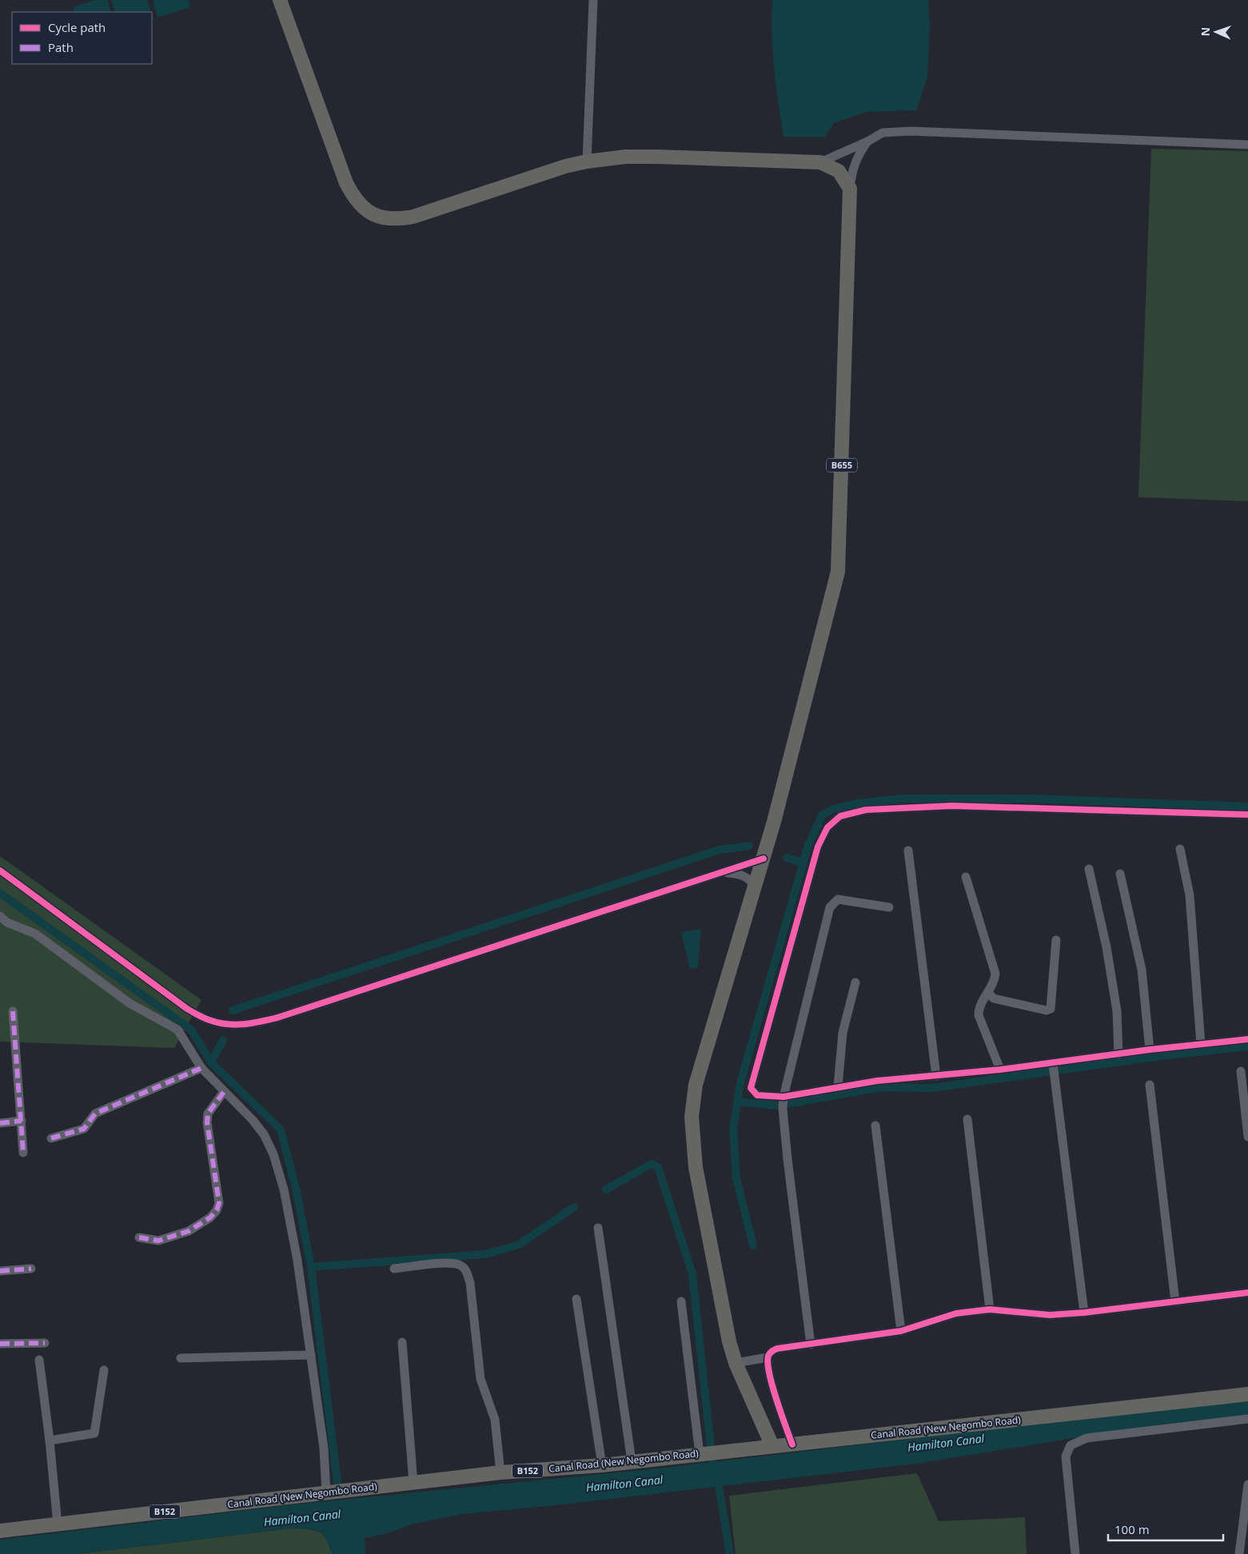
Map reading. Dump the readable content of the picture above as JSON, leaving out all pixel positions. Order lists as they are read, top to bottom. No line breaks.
{"streets":{"main road":["B655","Canal Road (New Negombo Road)","B152"]},"crossings":[["B655","Canal Road (New Negombo Road)"]],"water":["Hamilton Canal"],"legend":["Cycle path","Path"],"scale_bar":"100 m","north":"left"}
